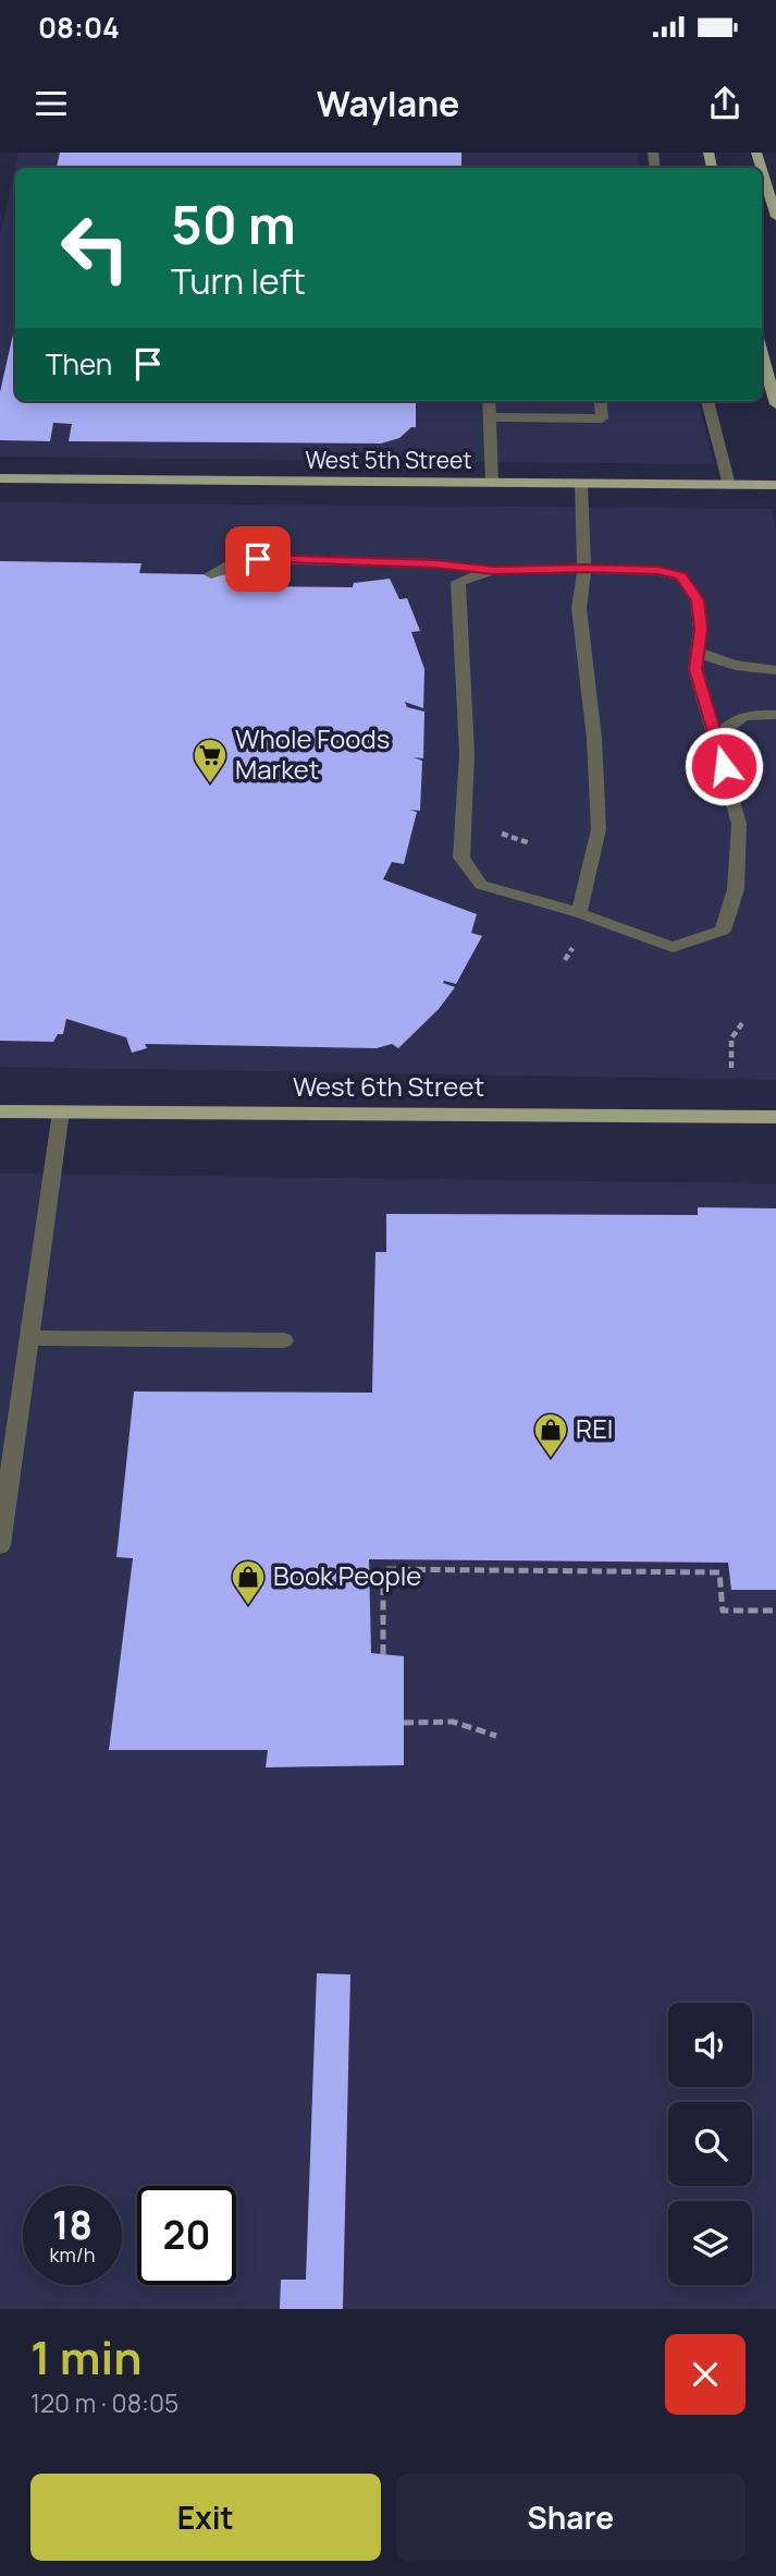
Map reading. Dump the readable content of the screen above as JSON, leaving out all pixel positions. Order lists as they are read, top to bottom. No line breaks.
{"streets":{"main road":["West 5th Street","West 6th Street"]},"places":{"supermarket":["Whole Foods Market"],"shop":["REI","Book People"]},"page":{"status":"08:04","header":"Waylane","turn":["50 m","Turn left"],"then":"Then","speed":"18 km/h","limit":"20","heading":["1 min","120 m · 08:05"],"buttons":["Exit","Share"]}}
